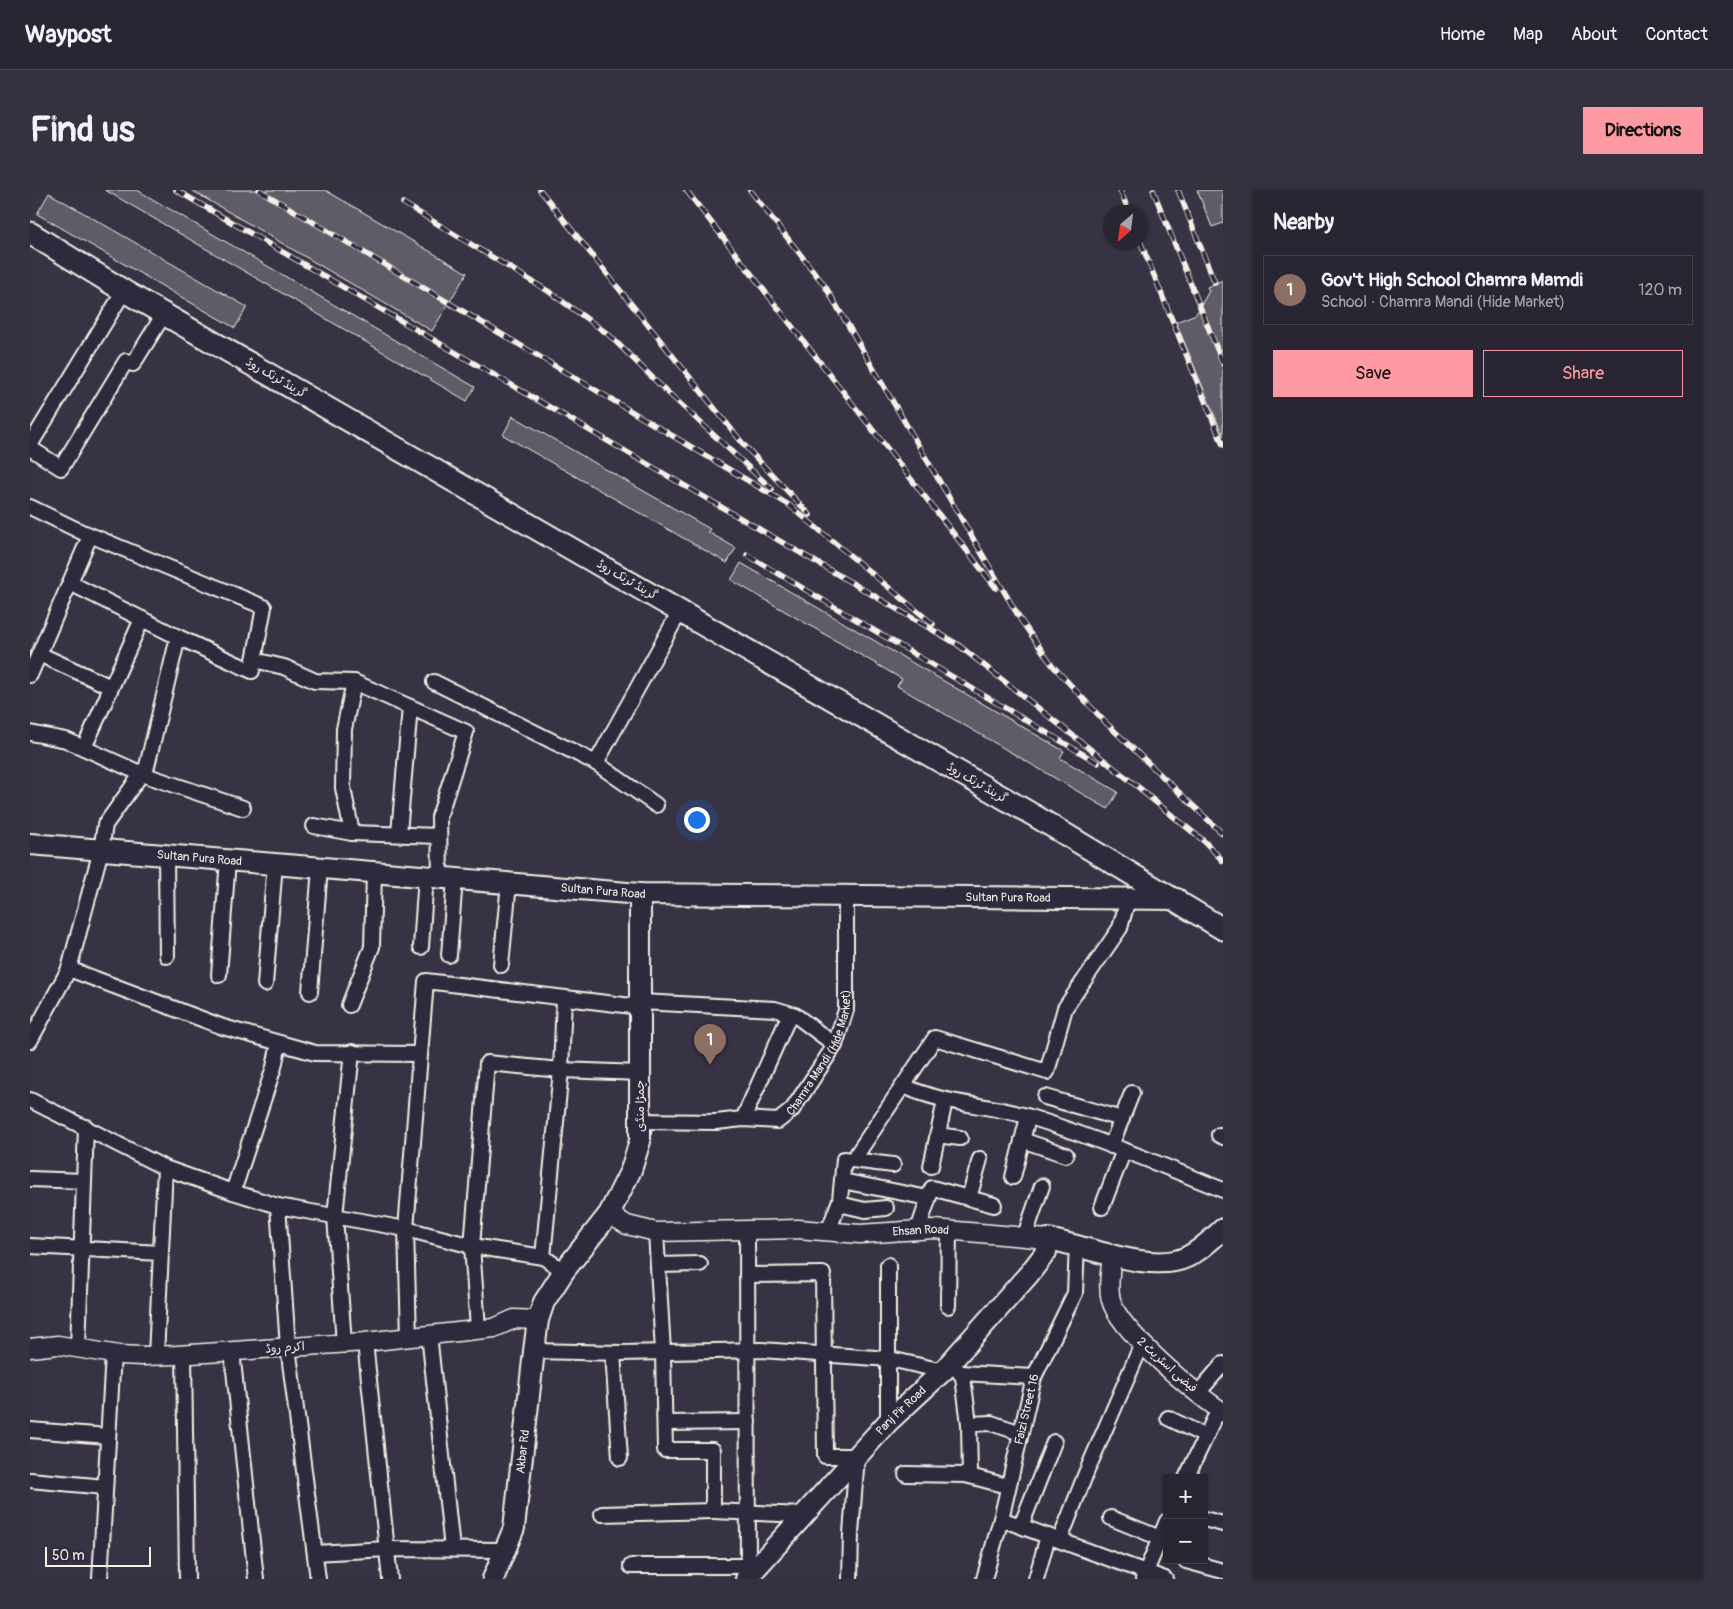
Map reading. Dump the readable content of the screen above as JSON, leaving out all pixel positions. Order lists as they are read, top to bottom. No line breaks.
{"streets":{"main road":["گرینڈ ٹرنک روڈ","Sultan Pura Road","چمڑا منڈی","Ehsan Road","Panj Pir Road","Akbar Rd"],"street":["Chamra Mandi (Hide Market)","اکرم روڈ","فیضی اسٹریٹ 2","Faizi Street 16"]},"crossings":[["گرینڈ ٹرنک روڈ","Sultan Pura Road"],["Sultan Pura Road","Chamra Mandi (Hide Market)"],["Sultan Pura Road","چمڑا منڈی"],["Chamra Mandi (Hide Market)","چمڑا منڈی"],["چمڑا منڈی","Ehsan Road"],["چمڑا منڈی","اکرم روڈ"],["چمڑا منڈی","Akbar Rd"],["Ehsan Road","فیضی اسٹریٹ 2"],["Ehsan Road","Faizi Street 16"],["Ehsan Road","Panj Pir Road"],["اکرم روڈ","Akbar Rd"]],"scale_bar":"50 m","north":"bottom left","page":{"header":"Waypost","nav":["Home","Map","About","Contact"],"buttons":["Directions",["Save","Share"]],"title":"Find us","heading":"Nearby","list":[{"mark":"1","name":"Gov't High School Chamra Mamdi","note":"School · Chamra Mandi (Hide Market)","value":"120 m"}],"pins":"1","map_buttons":["+","−"],"scale":"50 m"}}
